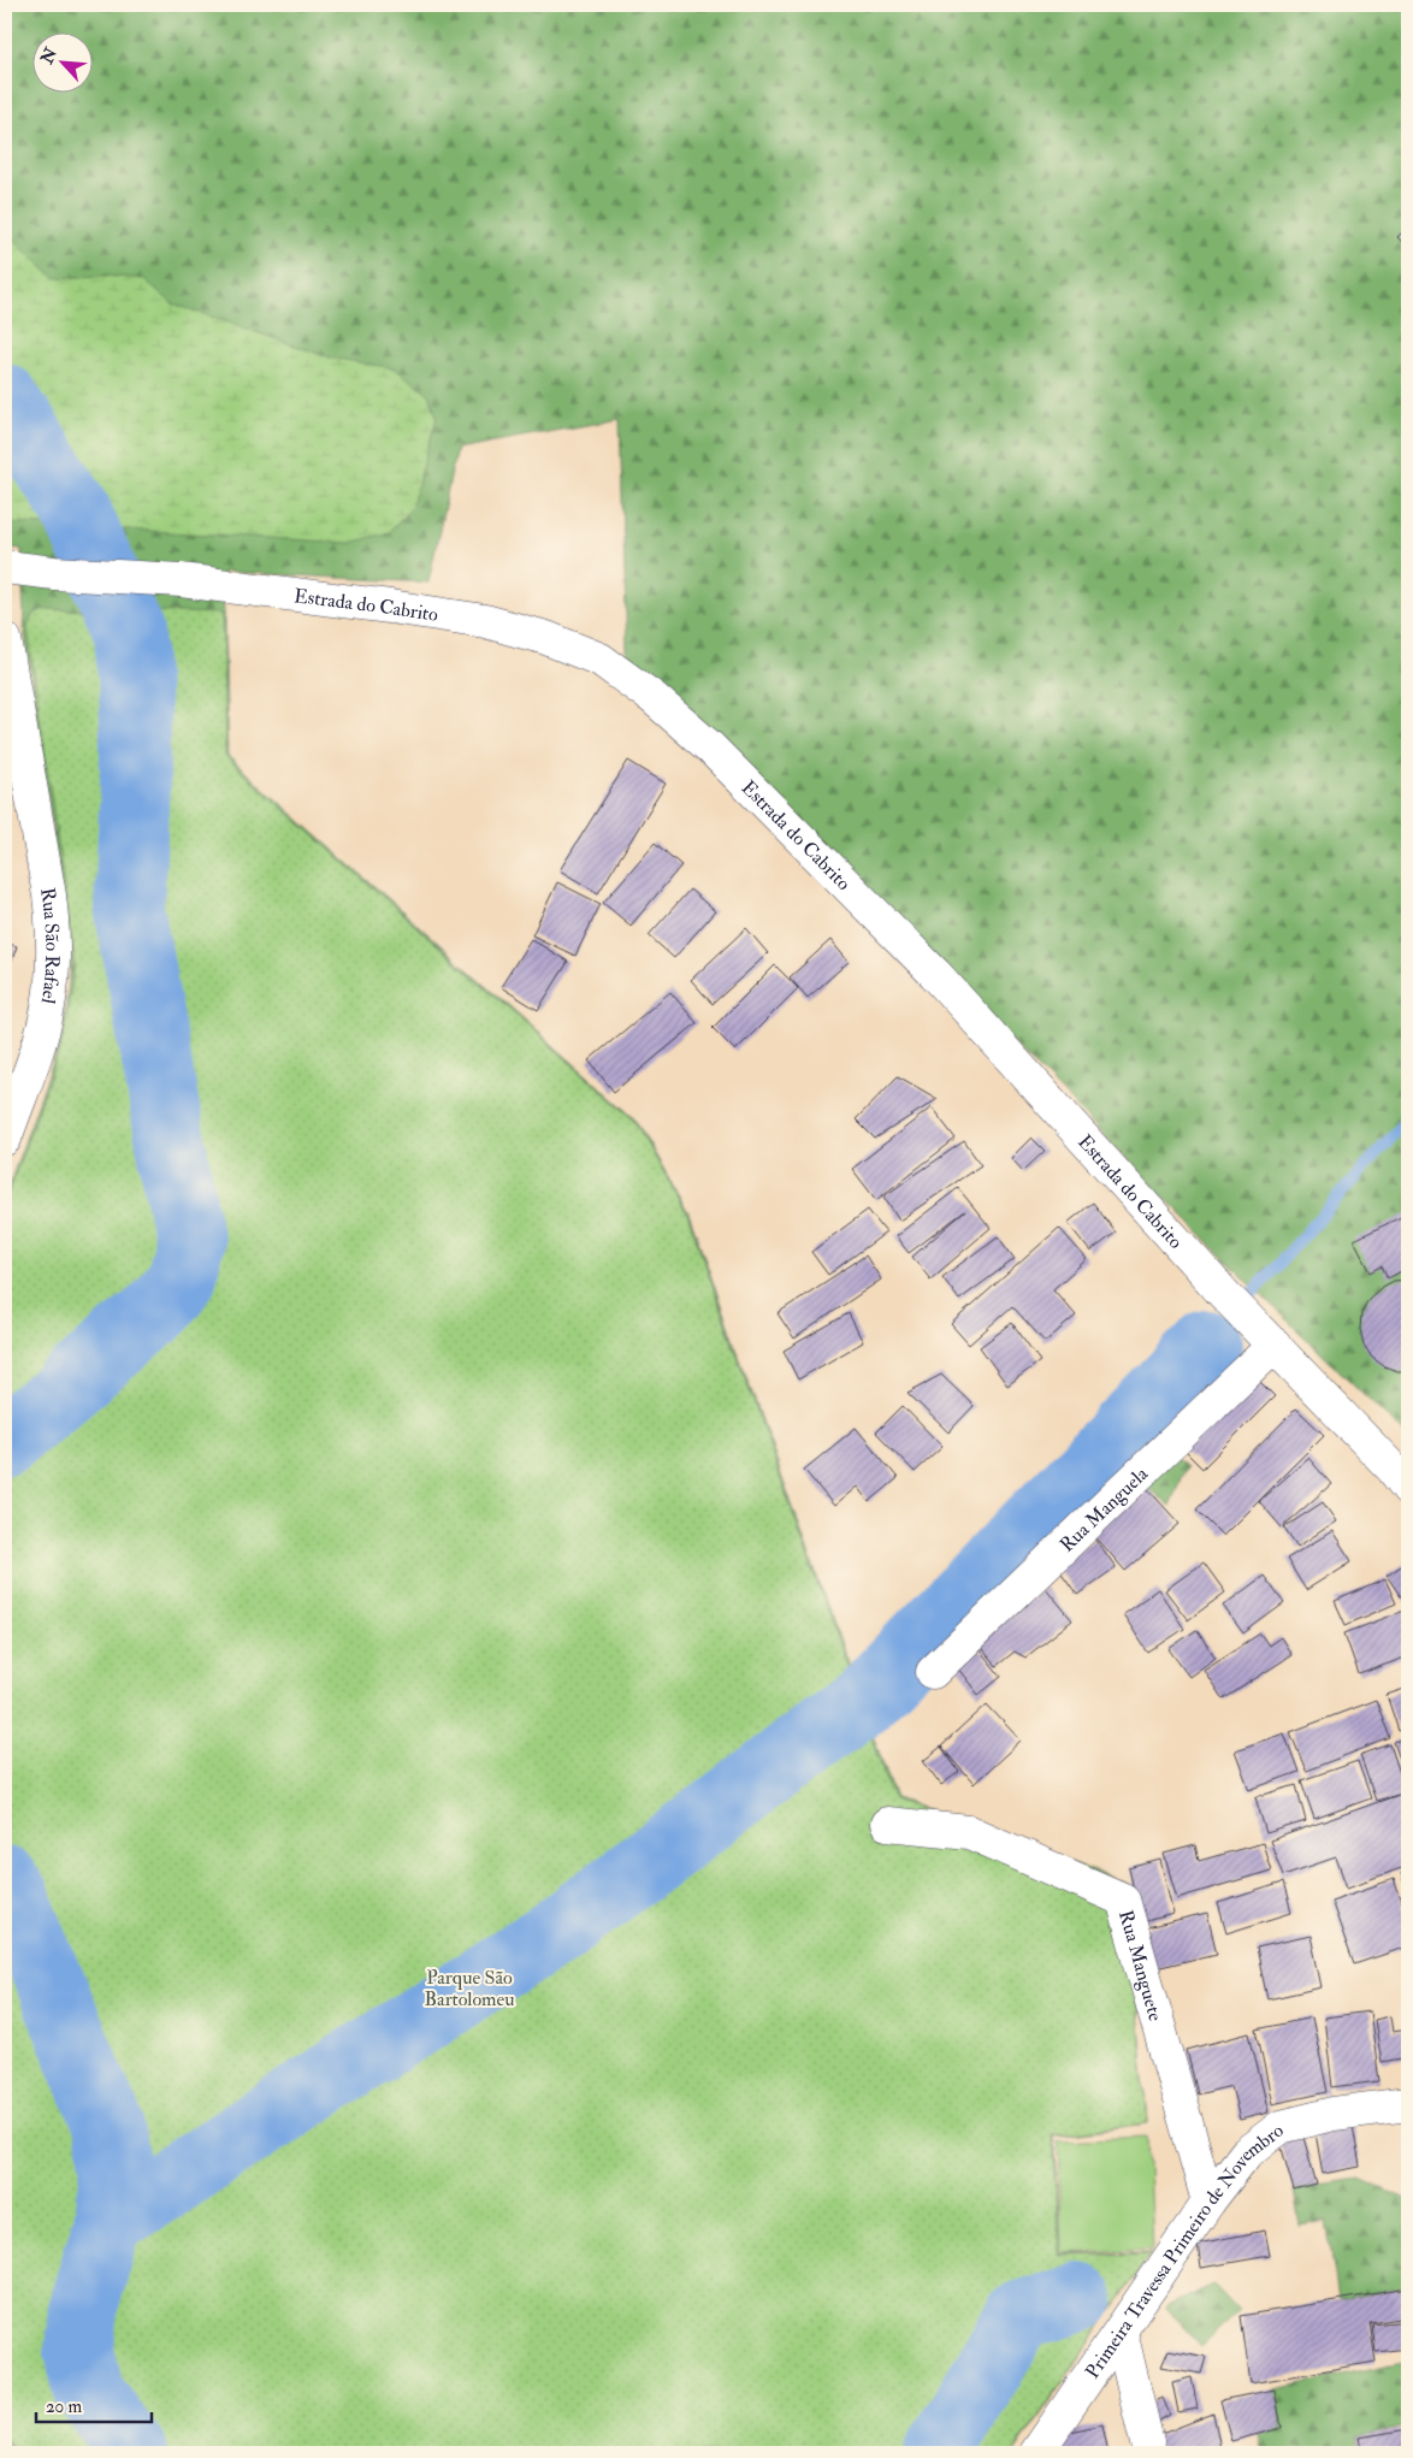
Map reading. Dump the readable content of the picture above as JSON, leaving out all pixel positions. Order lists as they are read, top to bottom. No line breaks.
{"streets":{"street":["Estrada do Cabrito","Rua São Rafael","Rua Manguela","Rua Manguete","Primeira Travessa Primeiro de Novembro"]},"crossings":[["Estrada do Cabrito","Rua Manguela"],["Rua Manguete","Primeira Travessa Primeiro de Novembro"]],"parks":["Parque São Bartolomeu"],"scale_bar":"20 m","north":"top left"}
